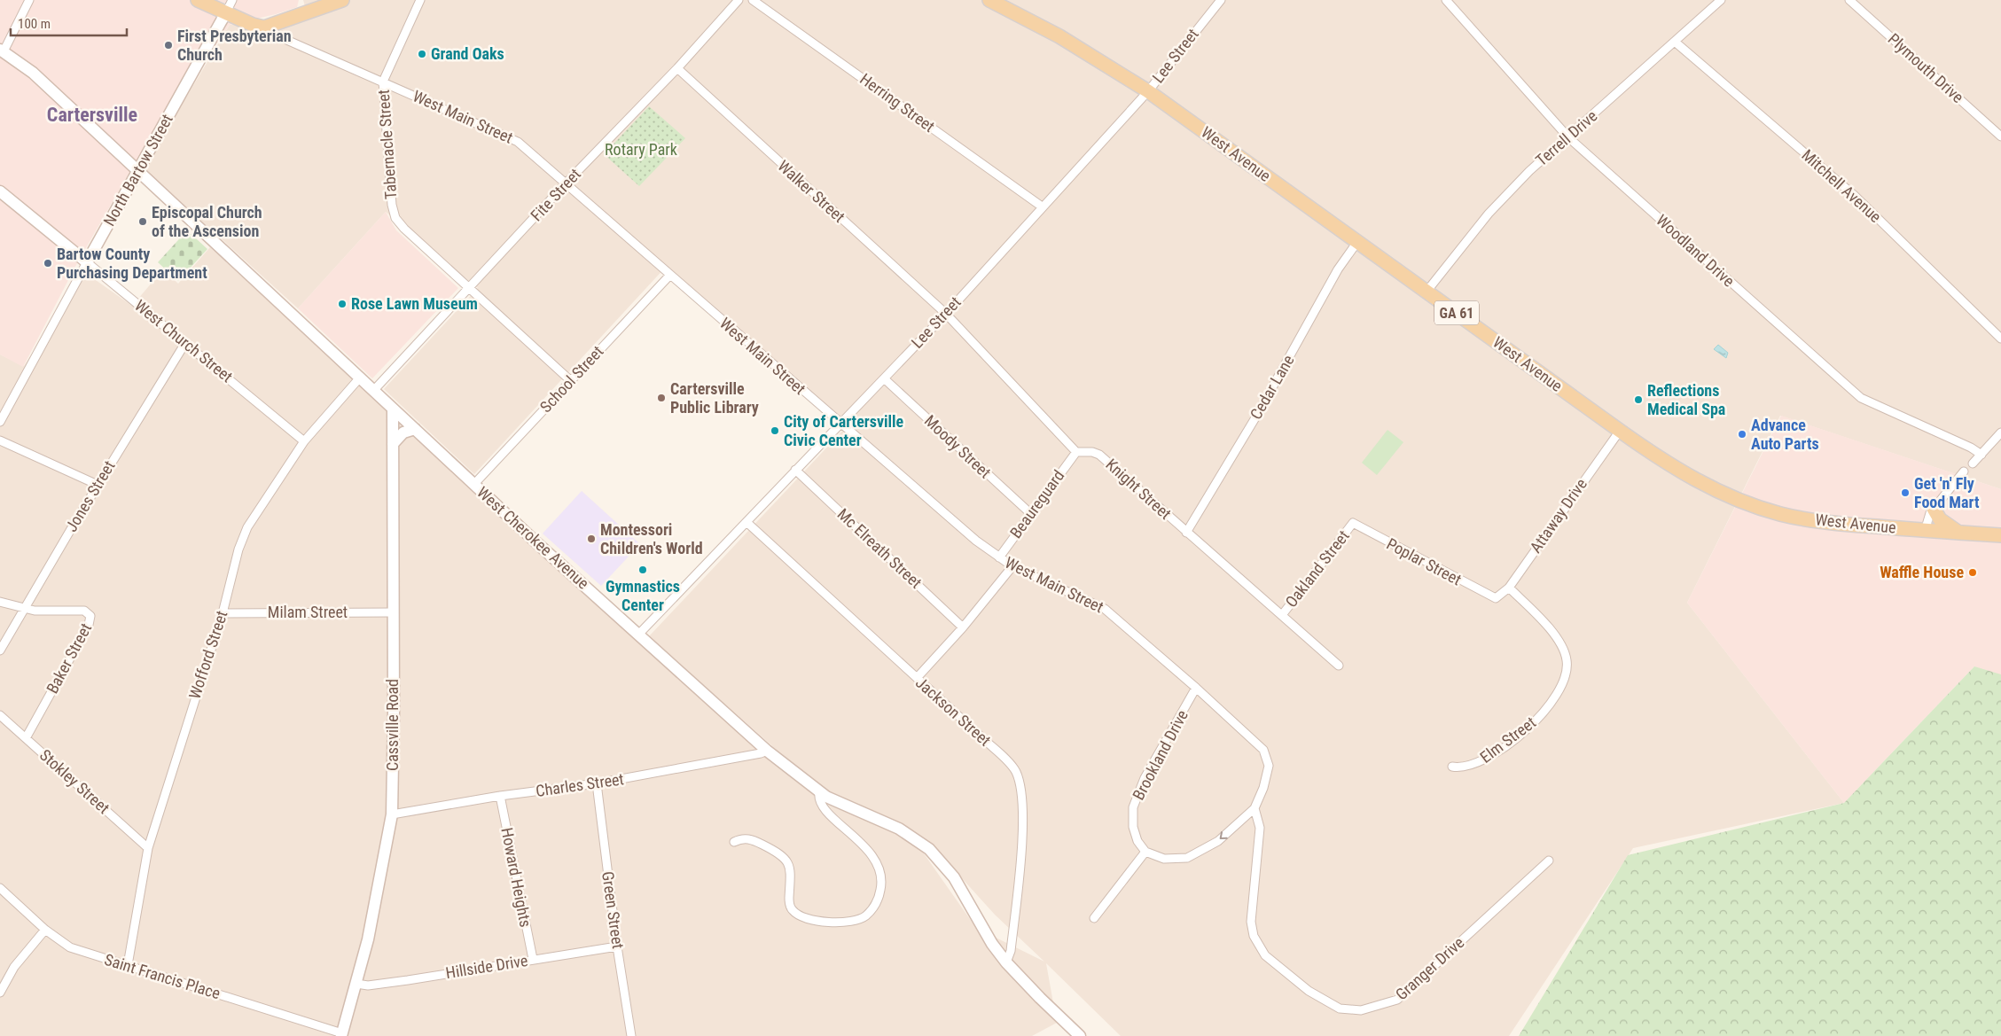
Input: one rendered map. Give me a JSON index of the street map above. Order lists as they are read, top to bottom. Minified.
{"streets":{"main road":["West Main Street","West Avenue","North Bartow Street","GA 61","West Church Street","West Cherokee Avenue","Cassville Road"],"street":["Lee Street","Plymouth Drive","Herring Street","Terrell Drive","Tabernacle Street","Mitchell Avenue","Walker Street","Fite Street","Woodland Drive","School Street","Cedar Lane","Moody Street","Knight Street","Jones Street","Beaureguard","Attaway Drive","Mc Elreath Street","Poplar Street","Oakland Street","Milam Street","Wofford Street","Baker Street","Jackson Street","Elm Street","Brookland Drive","Stokley Street","Charles Street","Howard Heights","Green Street","Hillside Drive","Granger Drive","Saint Francis Place"]},"crossings":[["Lee Street","Herring Street"],["Lee Street","West Main Street"],["Lee Street","West Avenue"],["Lee Street","Walker Street"],["Lee Street","Moody Street"],["Lee Street","West Cherokee Avenue"],["Lee Street","Mc Elreath Street"],["Lee Street","Jackson Street"],["West Main Street","Tabernacle Street"],["West Main Street","North Bartow Street"],["West Main Street","Fite Street"],["West Main Street","School Street"],["West Main Street","Beaureguard"],["West Main Street","Brookland Drive"],["West Main Street","Granger Drive"],["Terrell Drive","West Avenue"],["Terrell Drive","Mitchell Avenue"],["Terrell Drive","Woodland Drive"],["Tabernacle Street","Fite Street"],["Tabernacle Street","School Street"],["West Avenue","Cedar Lane"],["West Avenue","Attaway Drive"],["North Bartow Street","West Church Street"],["North Bartow Street","West Cherokee Avenue"],["Walker Street","Fite Street"],["Fite Street","West Cherokee Avenue"],["West Church Street","Jones Street"],["West Church Street","Wofford Street"],["School Street","West Cherokee Avenue"],["Cedar Lane","Knight Street"],["Moody Street","Beaureguard"],["Knight Street","Beaureguard"],["Knight Street","Oakland Street"],["Jones Street","Baker Street"],["Attaway Drive","Poplar Street"],["Attaway Drive","Elm Street"],["West Cherokee Avenue","Wofford Street"],["West Cherokee Avenue","Jackson Street"],["West Cherokee Avenue","Cassville Road"],["West Cherokee Avenue","Charles Street"],["Poplar Street","Oakland Street"],["Milam Street","Wofford Street"],["Milam Street","Cassville Road"],["Wofford Street","Stokley Street"],["Wofford Street","Saint Francis Place"],["Baker Street","Stokley Street"],["Cassville Road","Charles Street"],["Cassville Road","Hillside Drive"],["Cassville Road","Saint Francis Place"],["Charles Street","Howard Heights"],["Charles Street","Green Street"],["Howard Heights","Hillside Drive"],["Green Street","Hillside Drive"]],"districts":["Cartersville"],"parks":["Rotary Park"],"places":["First Presbyterian Church","Grand Oaks","Episcopal Church of the Ascension","Bartow County Purchasing Department","Rose Lawn Museum","Cartersville Public Library","Reflections Medical Spa","City of Cartersville Civic Center","Advance Auto Parts","Get 'n' Fly Food Mart","Montessori Children's World","Gymnastics Center","Waffle House"],"scale_bar":"100 m"}
